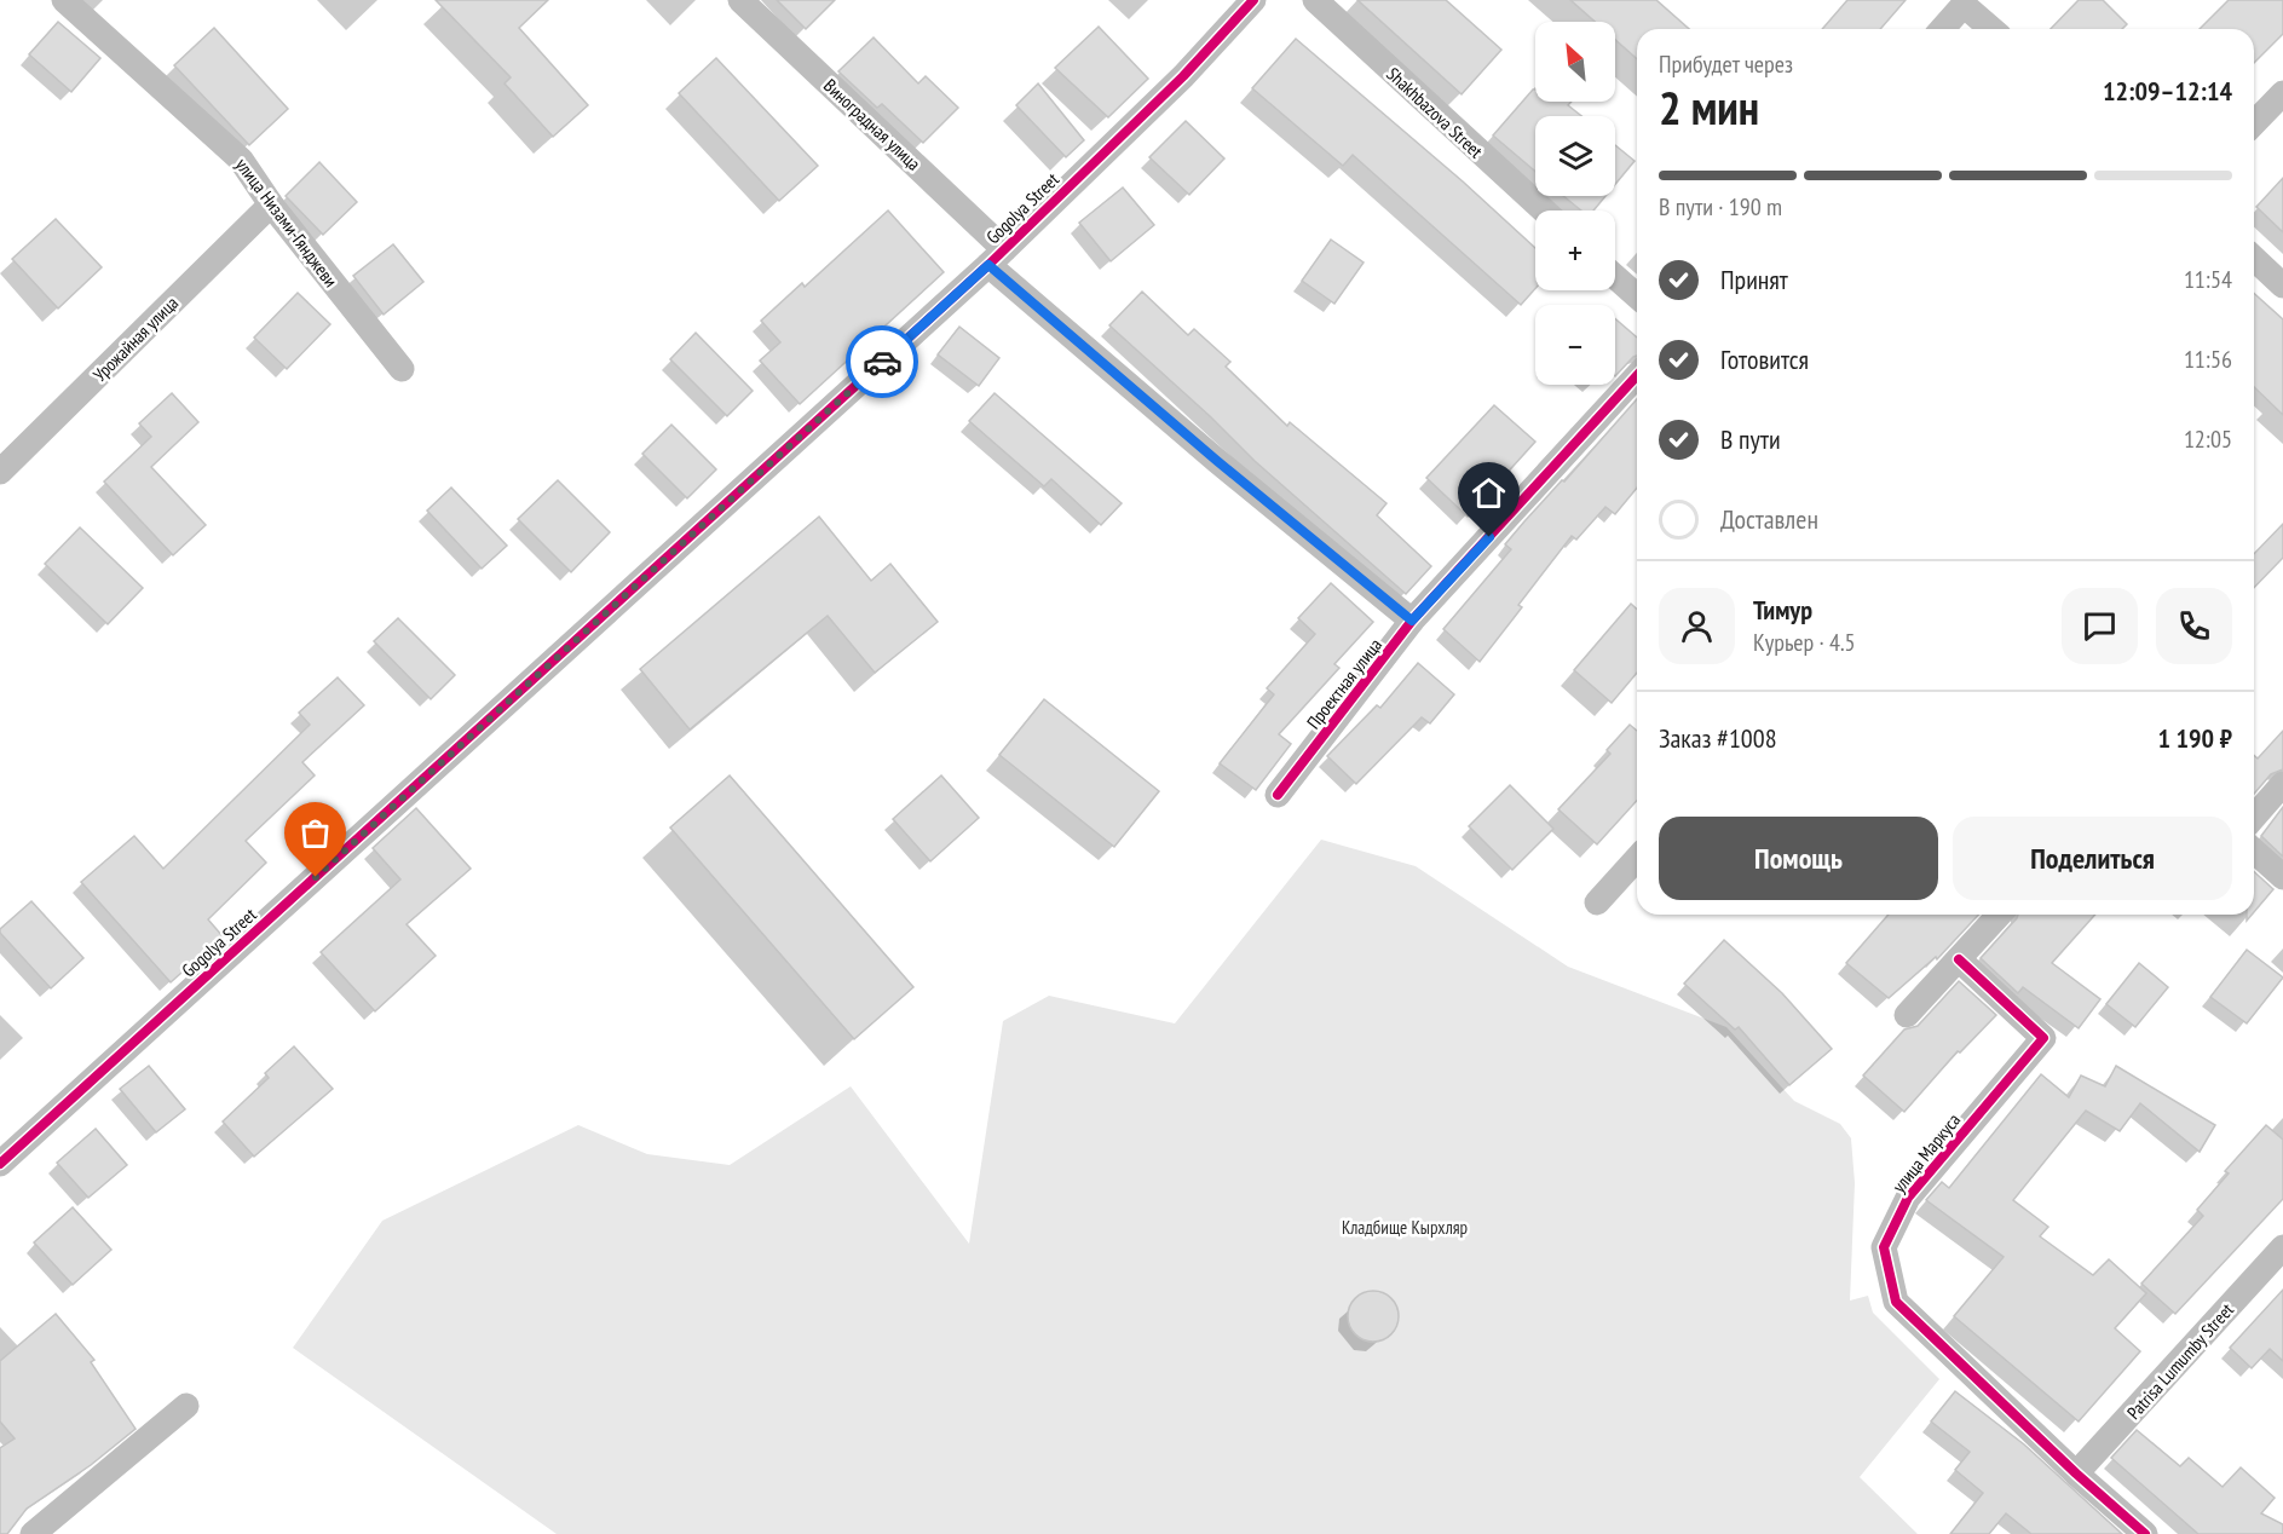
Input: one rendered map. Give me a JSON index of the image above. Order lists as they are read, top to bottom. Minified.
{"streets":{"street":["Shakhbazova Street","Виноградная улица","Gogolya Street","улица Низами-Гянджеви","Урожайная улица","Проектная улица","улица Маркуса","Patrisa Lumumby Street"]},"crossings":[["Виноградная улица","Gogolya Street"],["Виноградная улица","Проектная улица"],["улица Низами-Гянджеви","Урожайная улица"],["улица Маркуса","Patrisa Lumumby Street"]],"parks":["Кладбище Кырхляр"],"north":"top left","page":{"map_buttons":["+","−"],"heading":["2 мин","Прибудет через","12:09–12:14"],"panel":["Тимур","Курьер · 4.5","Заказ #1008","1 190 ₽"],"bar":"В пути · 190 m","list":[["Принят","11:54"],["Готовится","11:56"],["В пути","12:05"],"Доставлен"],"buttons":["Помощь","Поделиться"]}}
